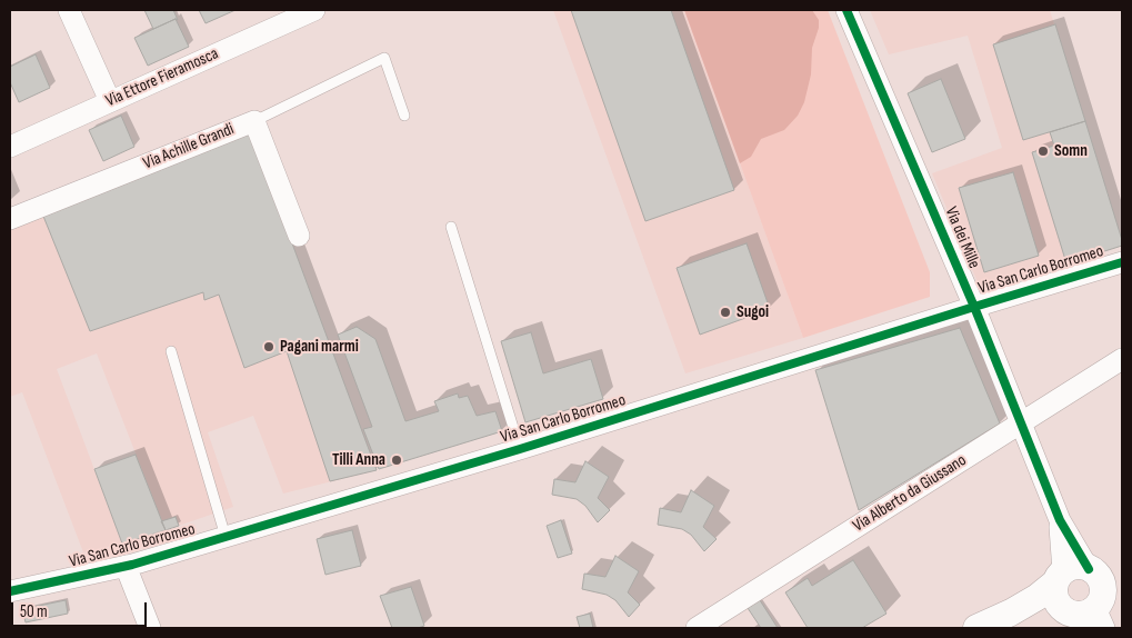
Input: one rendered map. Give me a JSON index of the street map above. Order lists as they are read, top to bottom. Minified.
{"streets":{"street":["Via Ettore Fieramosca","Via Achille Grandi","Via dei Mille","Via San Carlo Borromeo","Via Alberto da Giussano"]},"crossings":[["Via dei Mille","Via San Carlo Borromeo"],["Via dei Mille","Via Alberto da Giussano"]],"places":["Somn","Sugoi","Pagani marmi","Tilli Anna"],"scale_bar":"50 m"}
